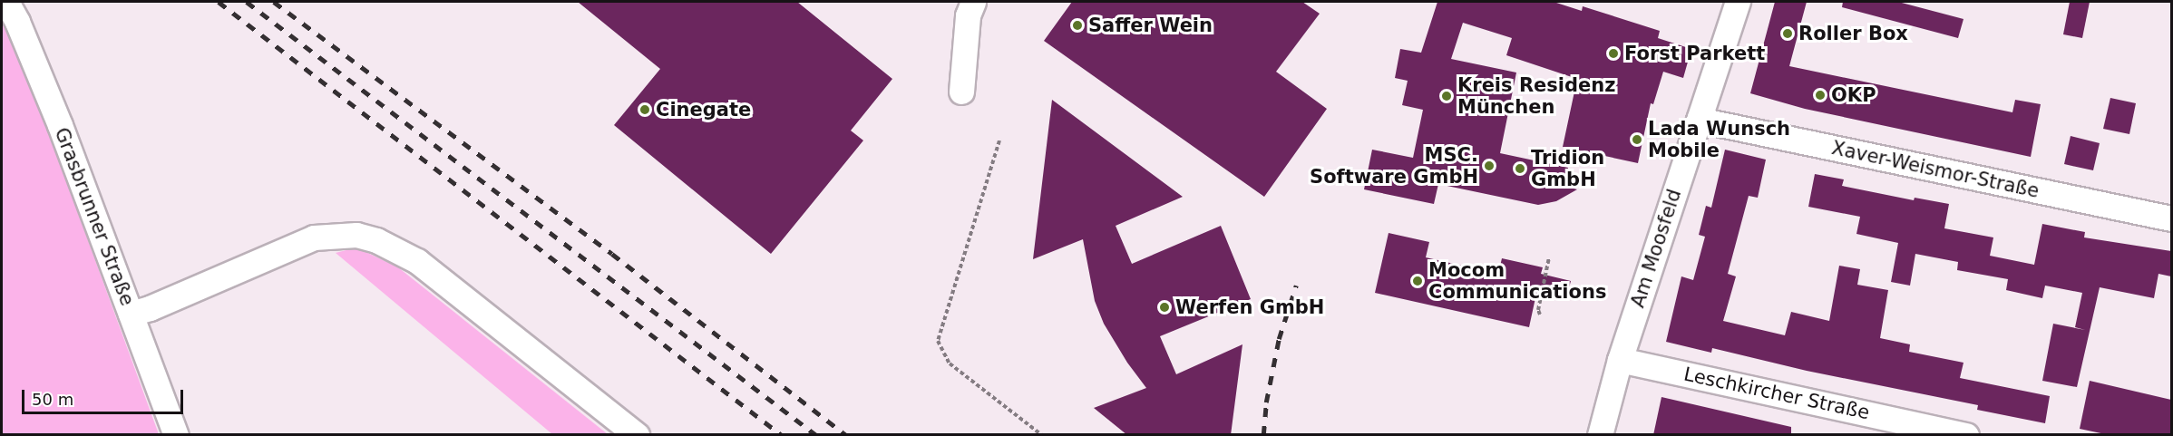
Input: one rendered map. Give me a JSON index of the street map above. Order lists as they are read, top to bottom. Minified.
{"streets":{"street":["Xaver-Weismor-Straße","Grasbrunner Straße","Am Moosfeld","Leschkircher Straße"]},"crossings":[["Xaver-Weismor-Straße","Am Moosfeld"],["Am Moosfeld","Leschkircher Straße"]],"places":["Saffer Wein","Roller Box","Forst Parkett","OKP","Kreis Residenz München","Cinegate","Lada Wunsch Mobile","MSC. Software GmbH","Tridion GmbH","Mocom Communications","Werfen GmbH"],"scale_bar":"50 m"}
